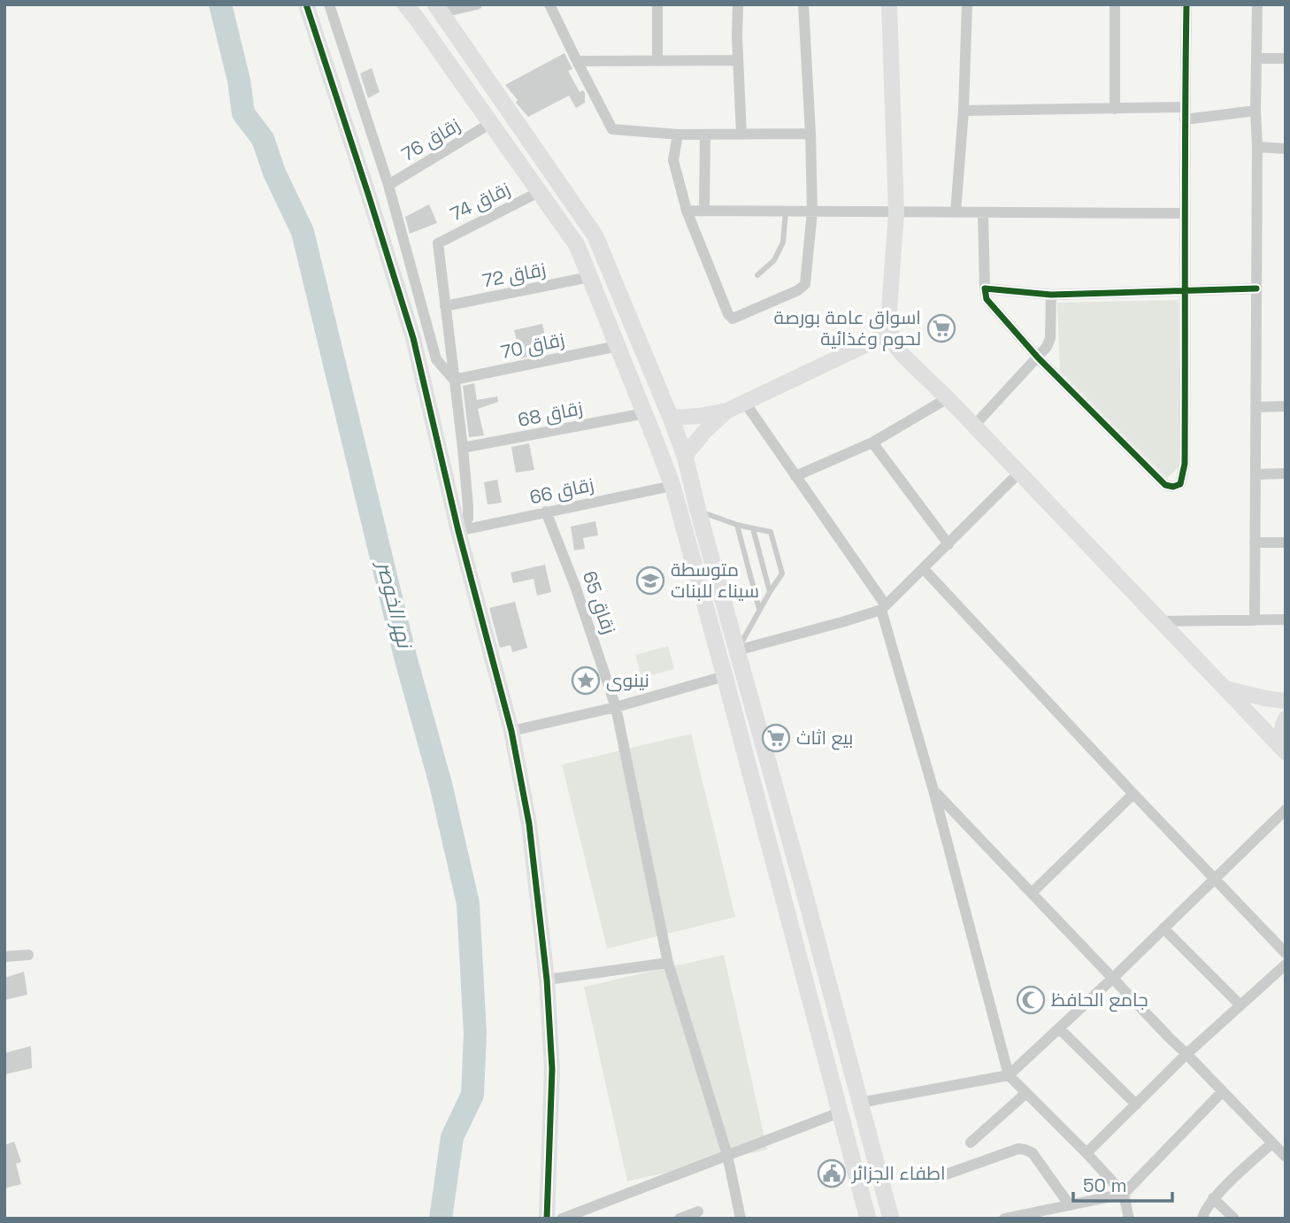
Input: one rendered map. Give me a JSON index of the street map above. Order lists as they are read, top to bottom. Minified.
{"streets":{"street":["زقاق 76","زقاق 74","زقاق 72","زقاق 70","زقاق 68","زقاق 66","زقاق 65"]},"crossings":[["زقاق 74","زقاق 72"],["زقاق 66","زقاق 65"]],"water":["نهر الخوصر"],"places":{"supermarket":["اسواق عامة بورصة لحوم وغذائية","بيع اثاث"],"school or university":["متوسطة سيناء للبنات"],"place":["نينوى"],"mosque":["جامع الحافظ"],"public building":["اطفاء الجزائر"]},"scale_bar":"50 m"}
